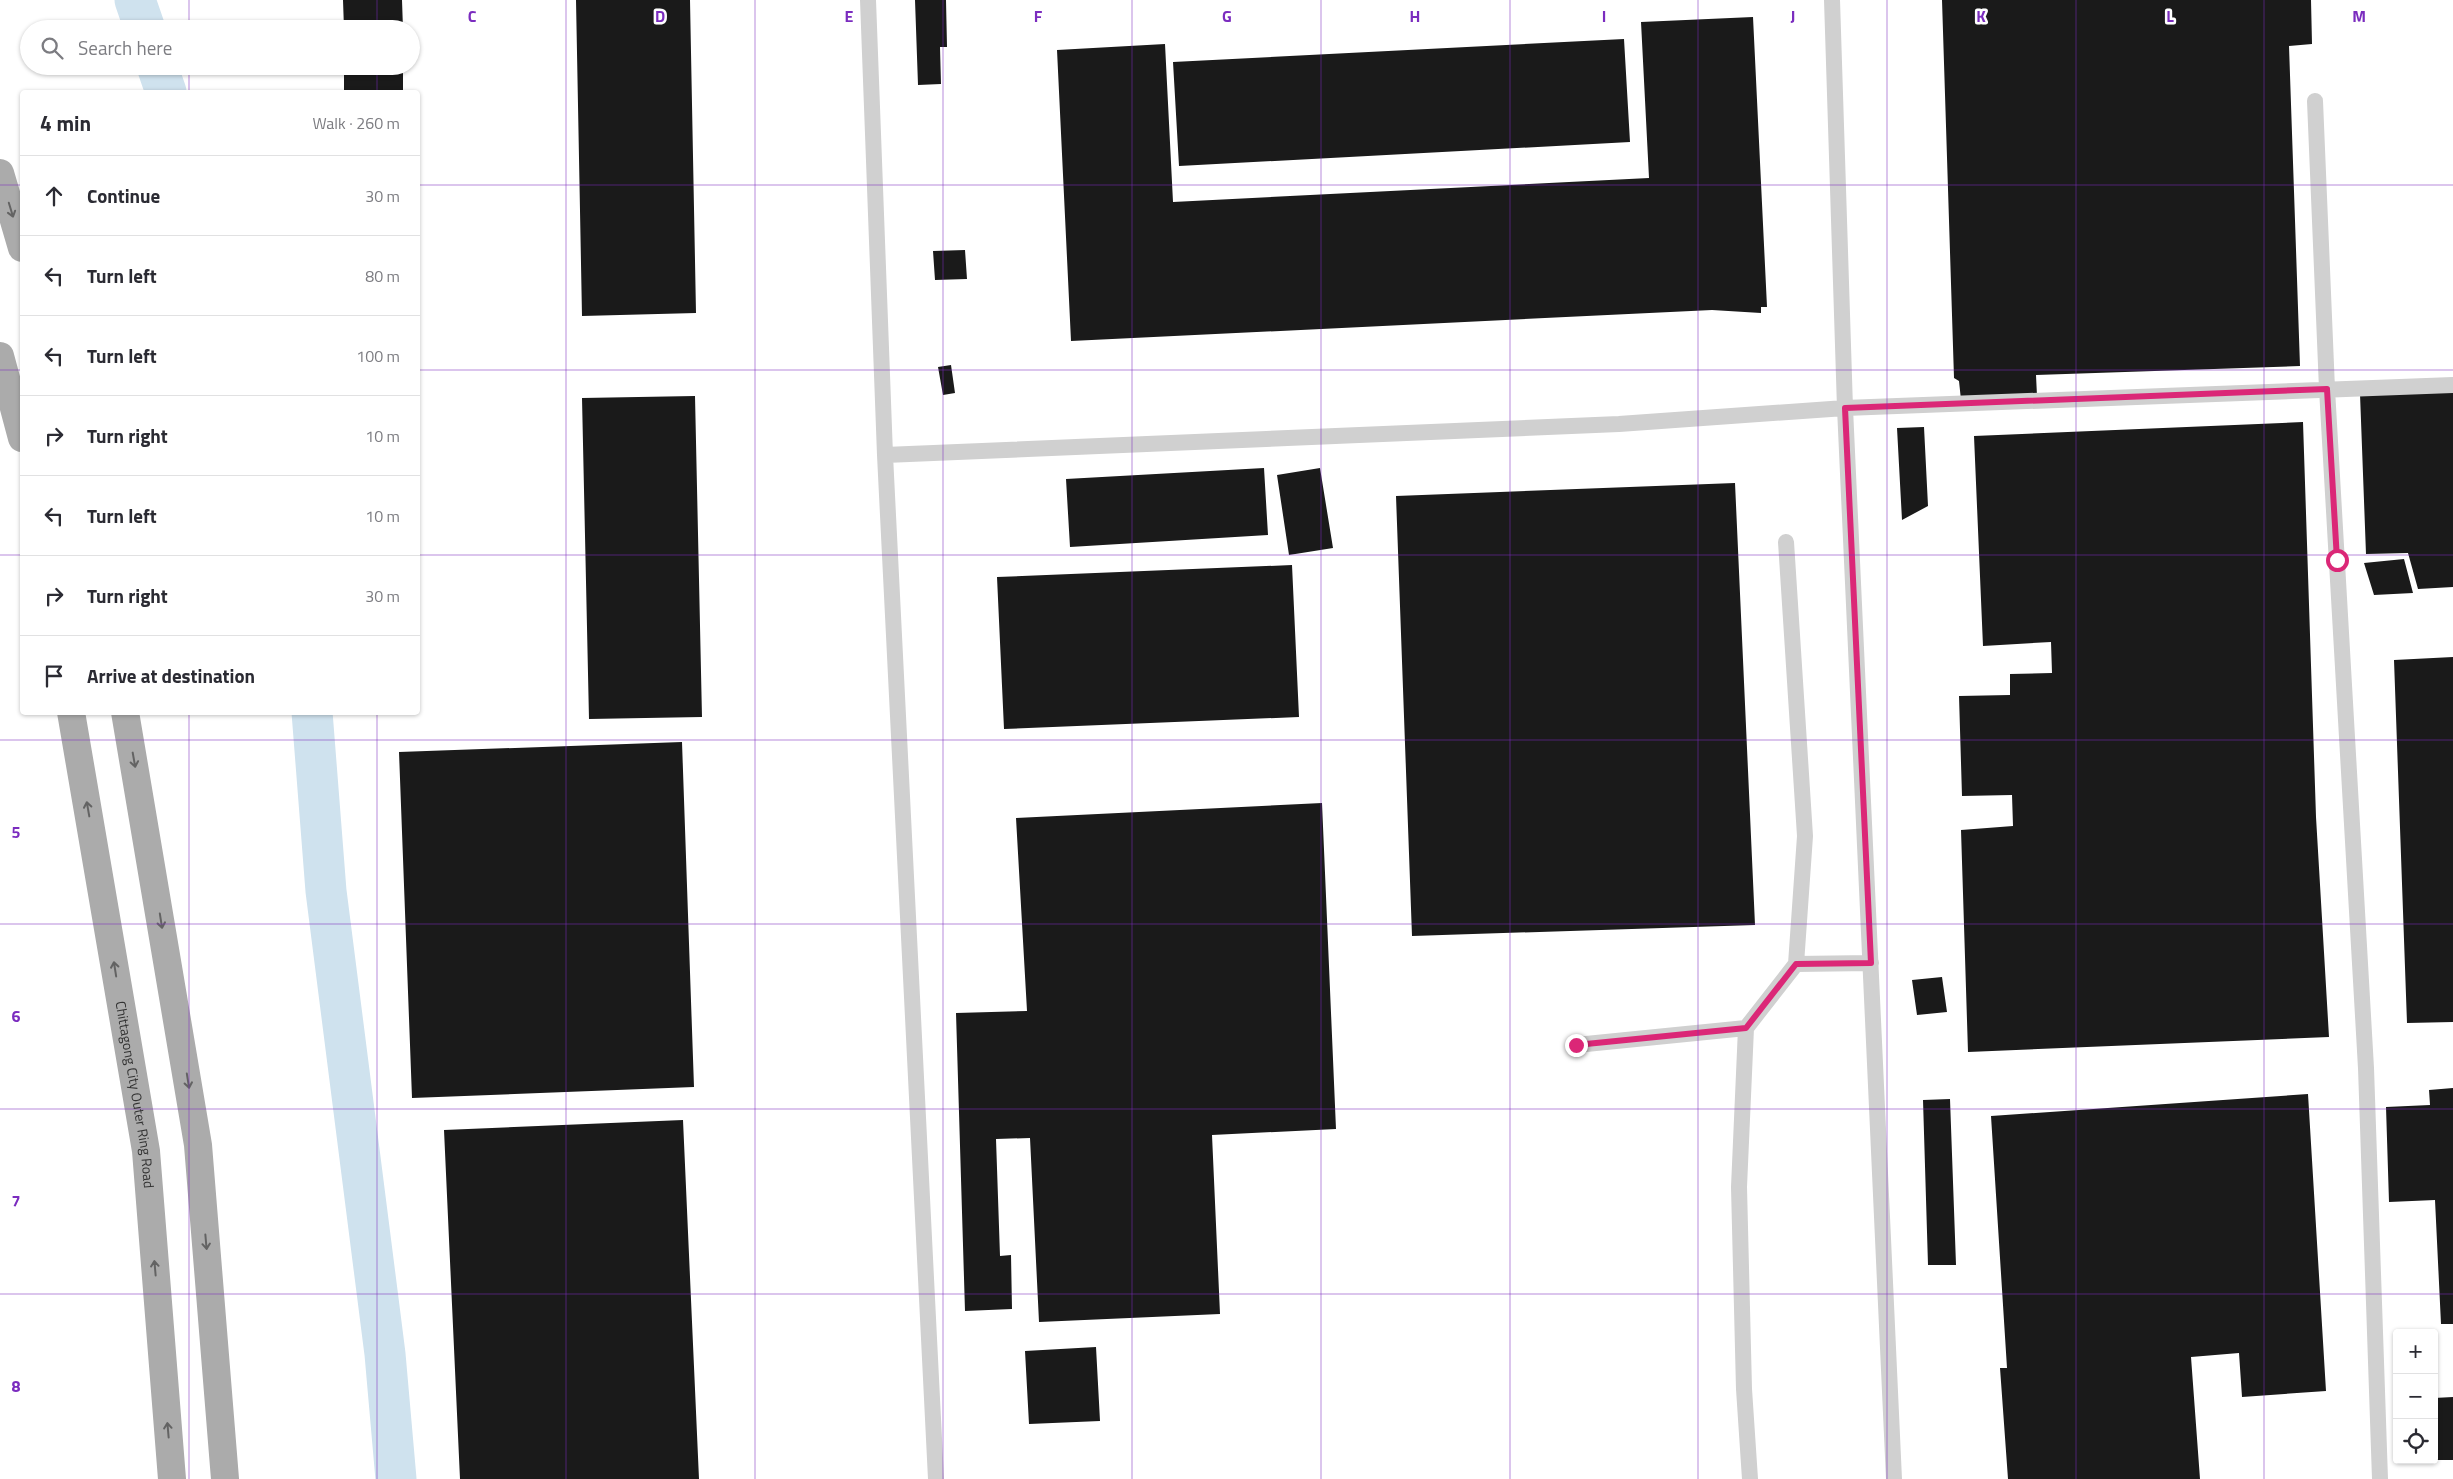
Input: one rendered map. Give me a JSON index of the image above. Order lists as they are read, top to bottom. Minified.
{"streets":{"main road":["Chittagong City Outer Ring Road"]},"page":{"search":"Search here","heading":["4 min","Walk · 260 m"],"list":[["Continue","30 m"],["Turn left","80 m"],["Turn left","100 m"],["Turn right","10 m"],["Turn left","10 m"],["Turn right","30 m"],"Arrive at destination"],"map_buttons":["+","−"]},"grid":{"columns":["C","D","E","F","G","H","I","J","K","L","M"],"rows":["5","6","7","8"]}}
